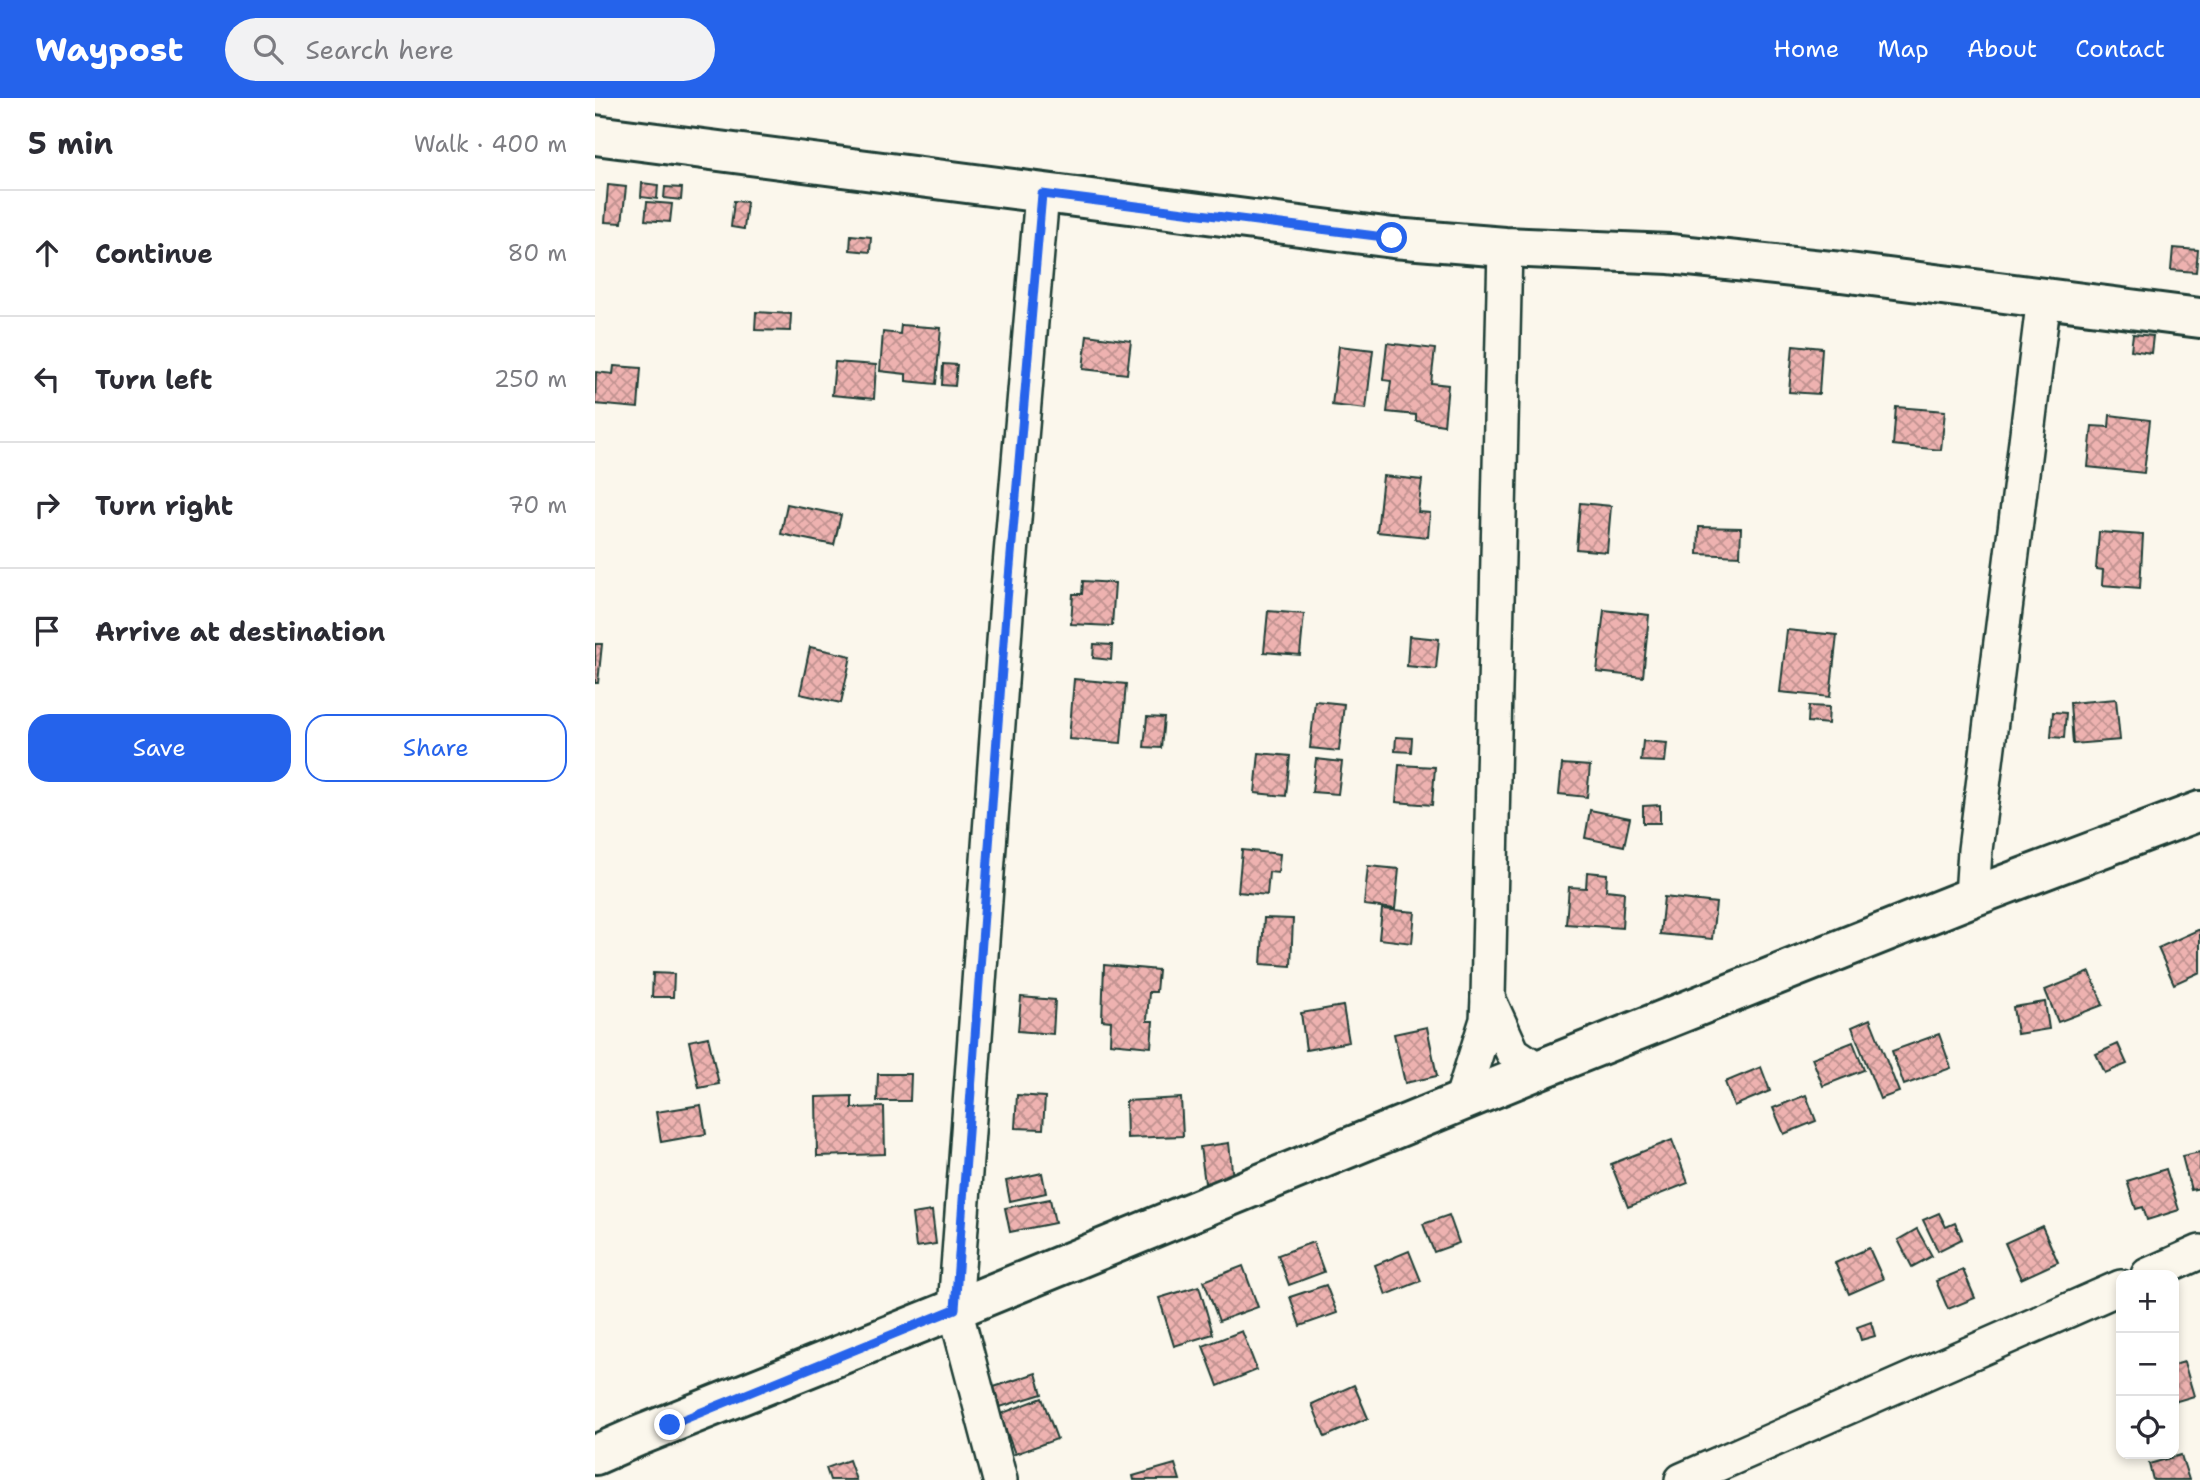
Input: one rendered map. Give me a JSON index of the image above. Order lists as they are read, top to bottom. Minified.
{"page":{"header":"Waypost","search":"Search here","nav":["Home","Map","About","Contact"],"heading":["5 min","Walk · 400 m"],"list":[["Continue","80 m"],["Turn left","250 m"],["Turn right","70 m"],"Arrive at destination"],"buttons":["Save","Share"],"map_buttons":["+","−"]}}
